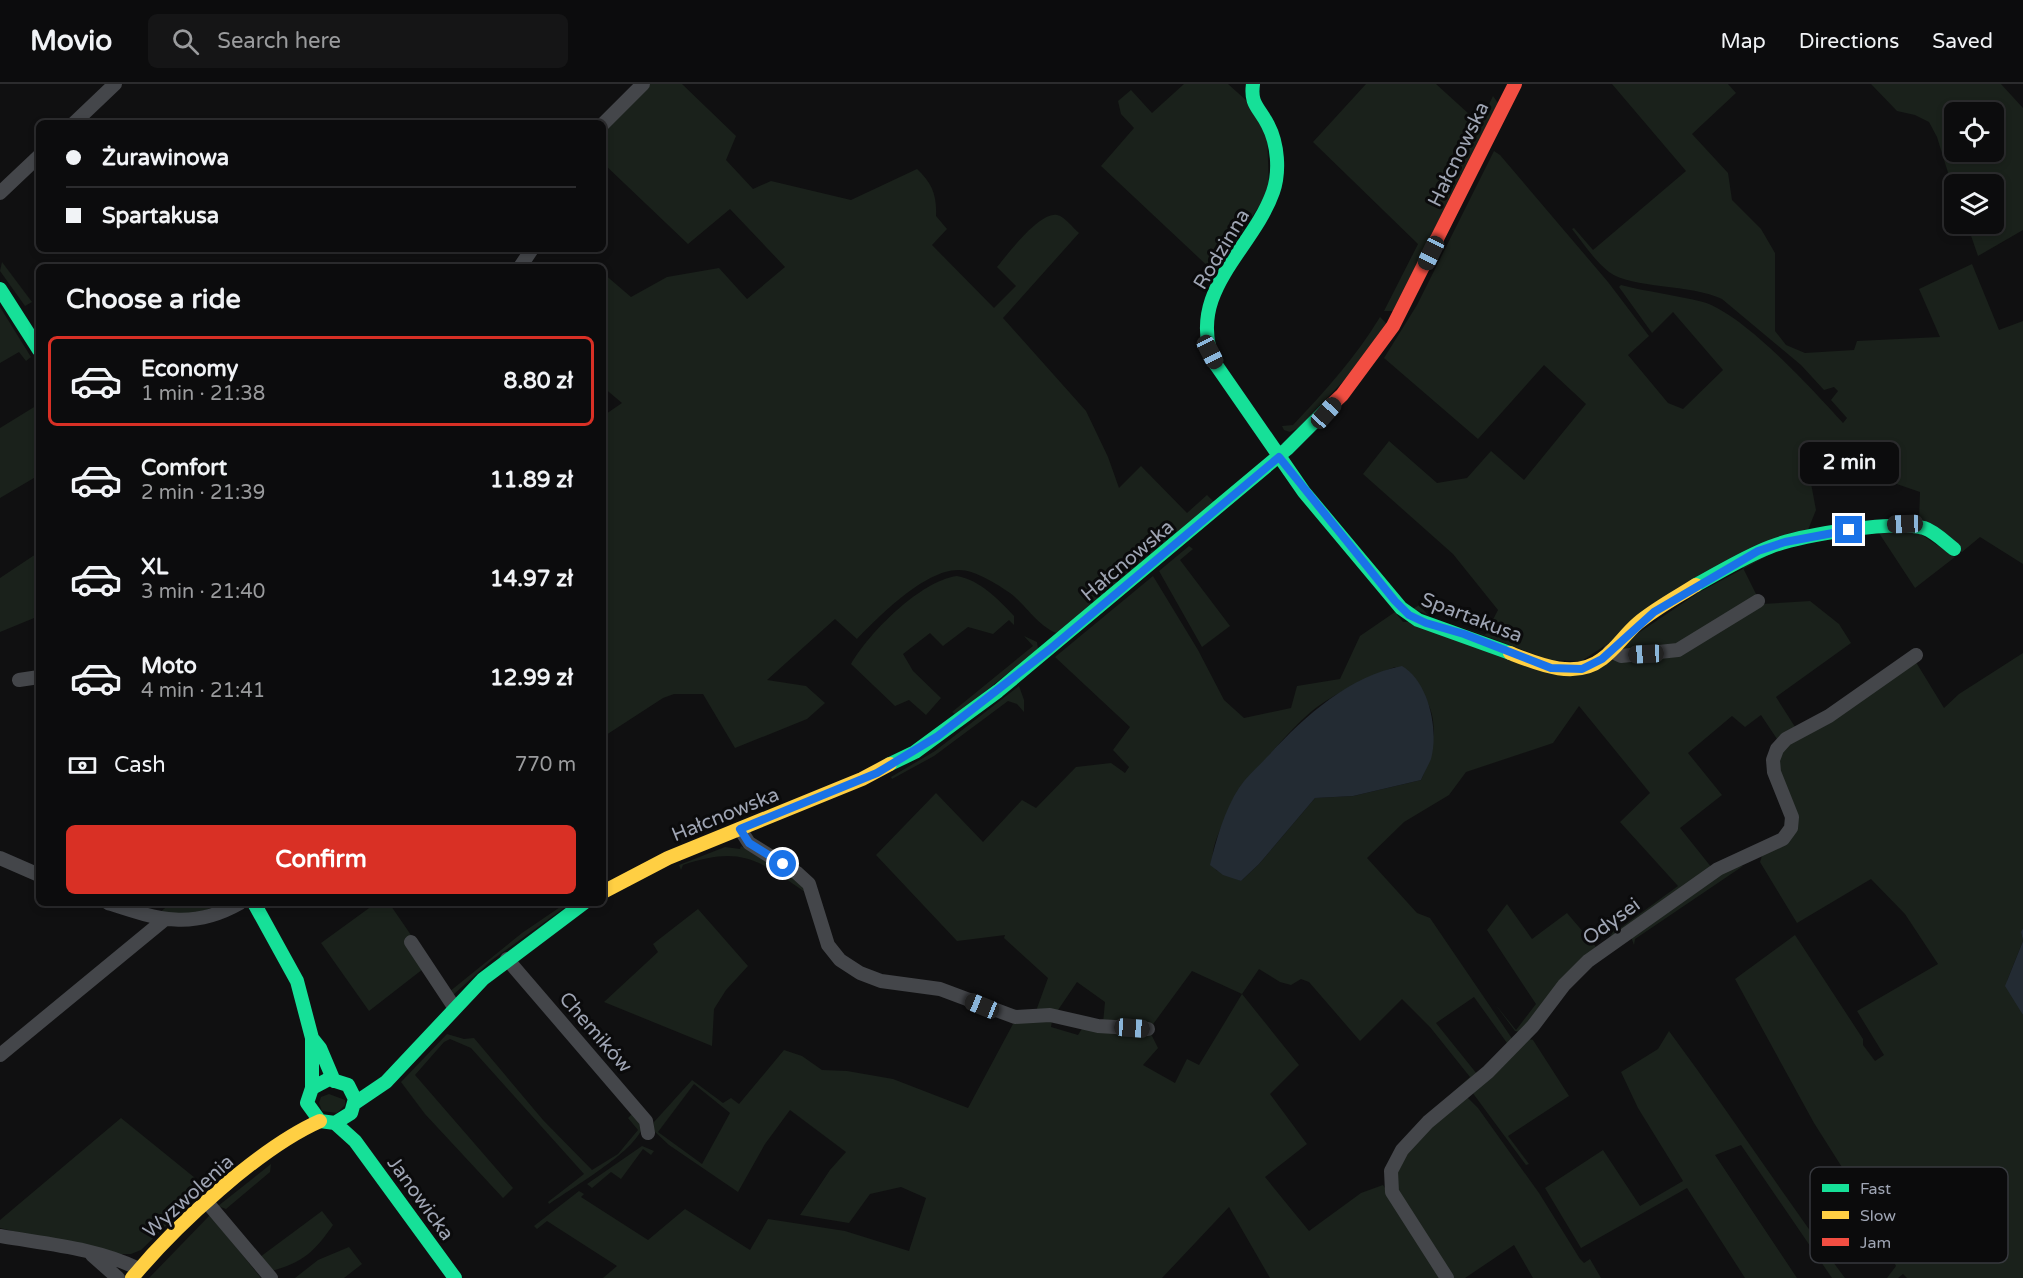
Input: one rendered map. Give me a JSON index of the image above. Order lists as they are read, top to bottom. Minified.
{"streets":{"street":["Hałcnowska","Rodzinna","Spartakusa","Odysei","Chemików","Wyzwolenia","Janowicka"]},"crossings":[["Hałcnowska","Rodzinna"],["Hałcnowska","Spartakusa"],["Rodzinna","Spartakusa"],["Wyzwolenia","Janowicka"]],"legend":["Fast","Slow","Jam"],"page":{"header":"Movio","search":"Search here","nav":["Map","Directions","Saved"],"banner":["Żurawinowa","Spartakusa"],"heading":"Choose a ride","list":[{"name":"Economy","note":"1 min · 21:38","value":"8.80 zł"},{"name":"Comfort","note":"2 min · 21:39","value":"11.89 zł"},{"name":"XL","note":"3 min · 21:40","value":"14.97 zł"},{"name":"Moto","note":"4 min · 21:41","value":"12.99 zł"}],"bubble":"2 min","pay":["Cash","770 m"],"buttons":"Confirm"}}
